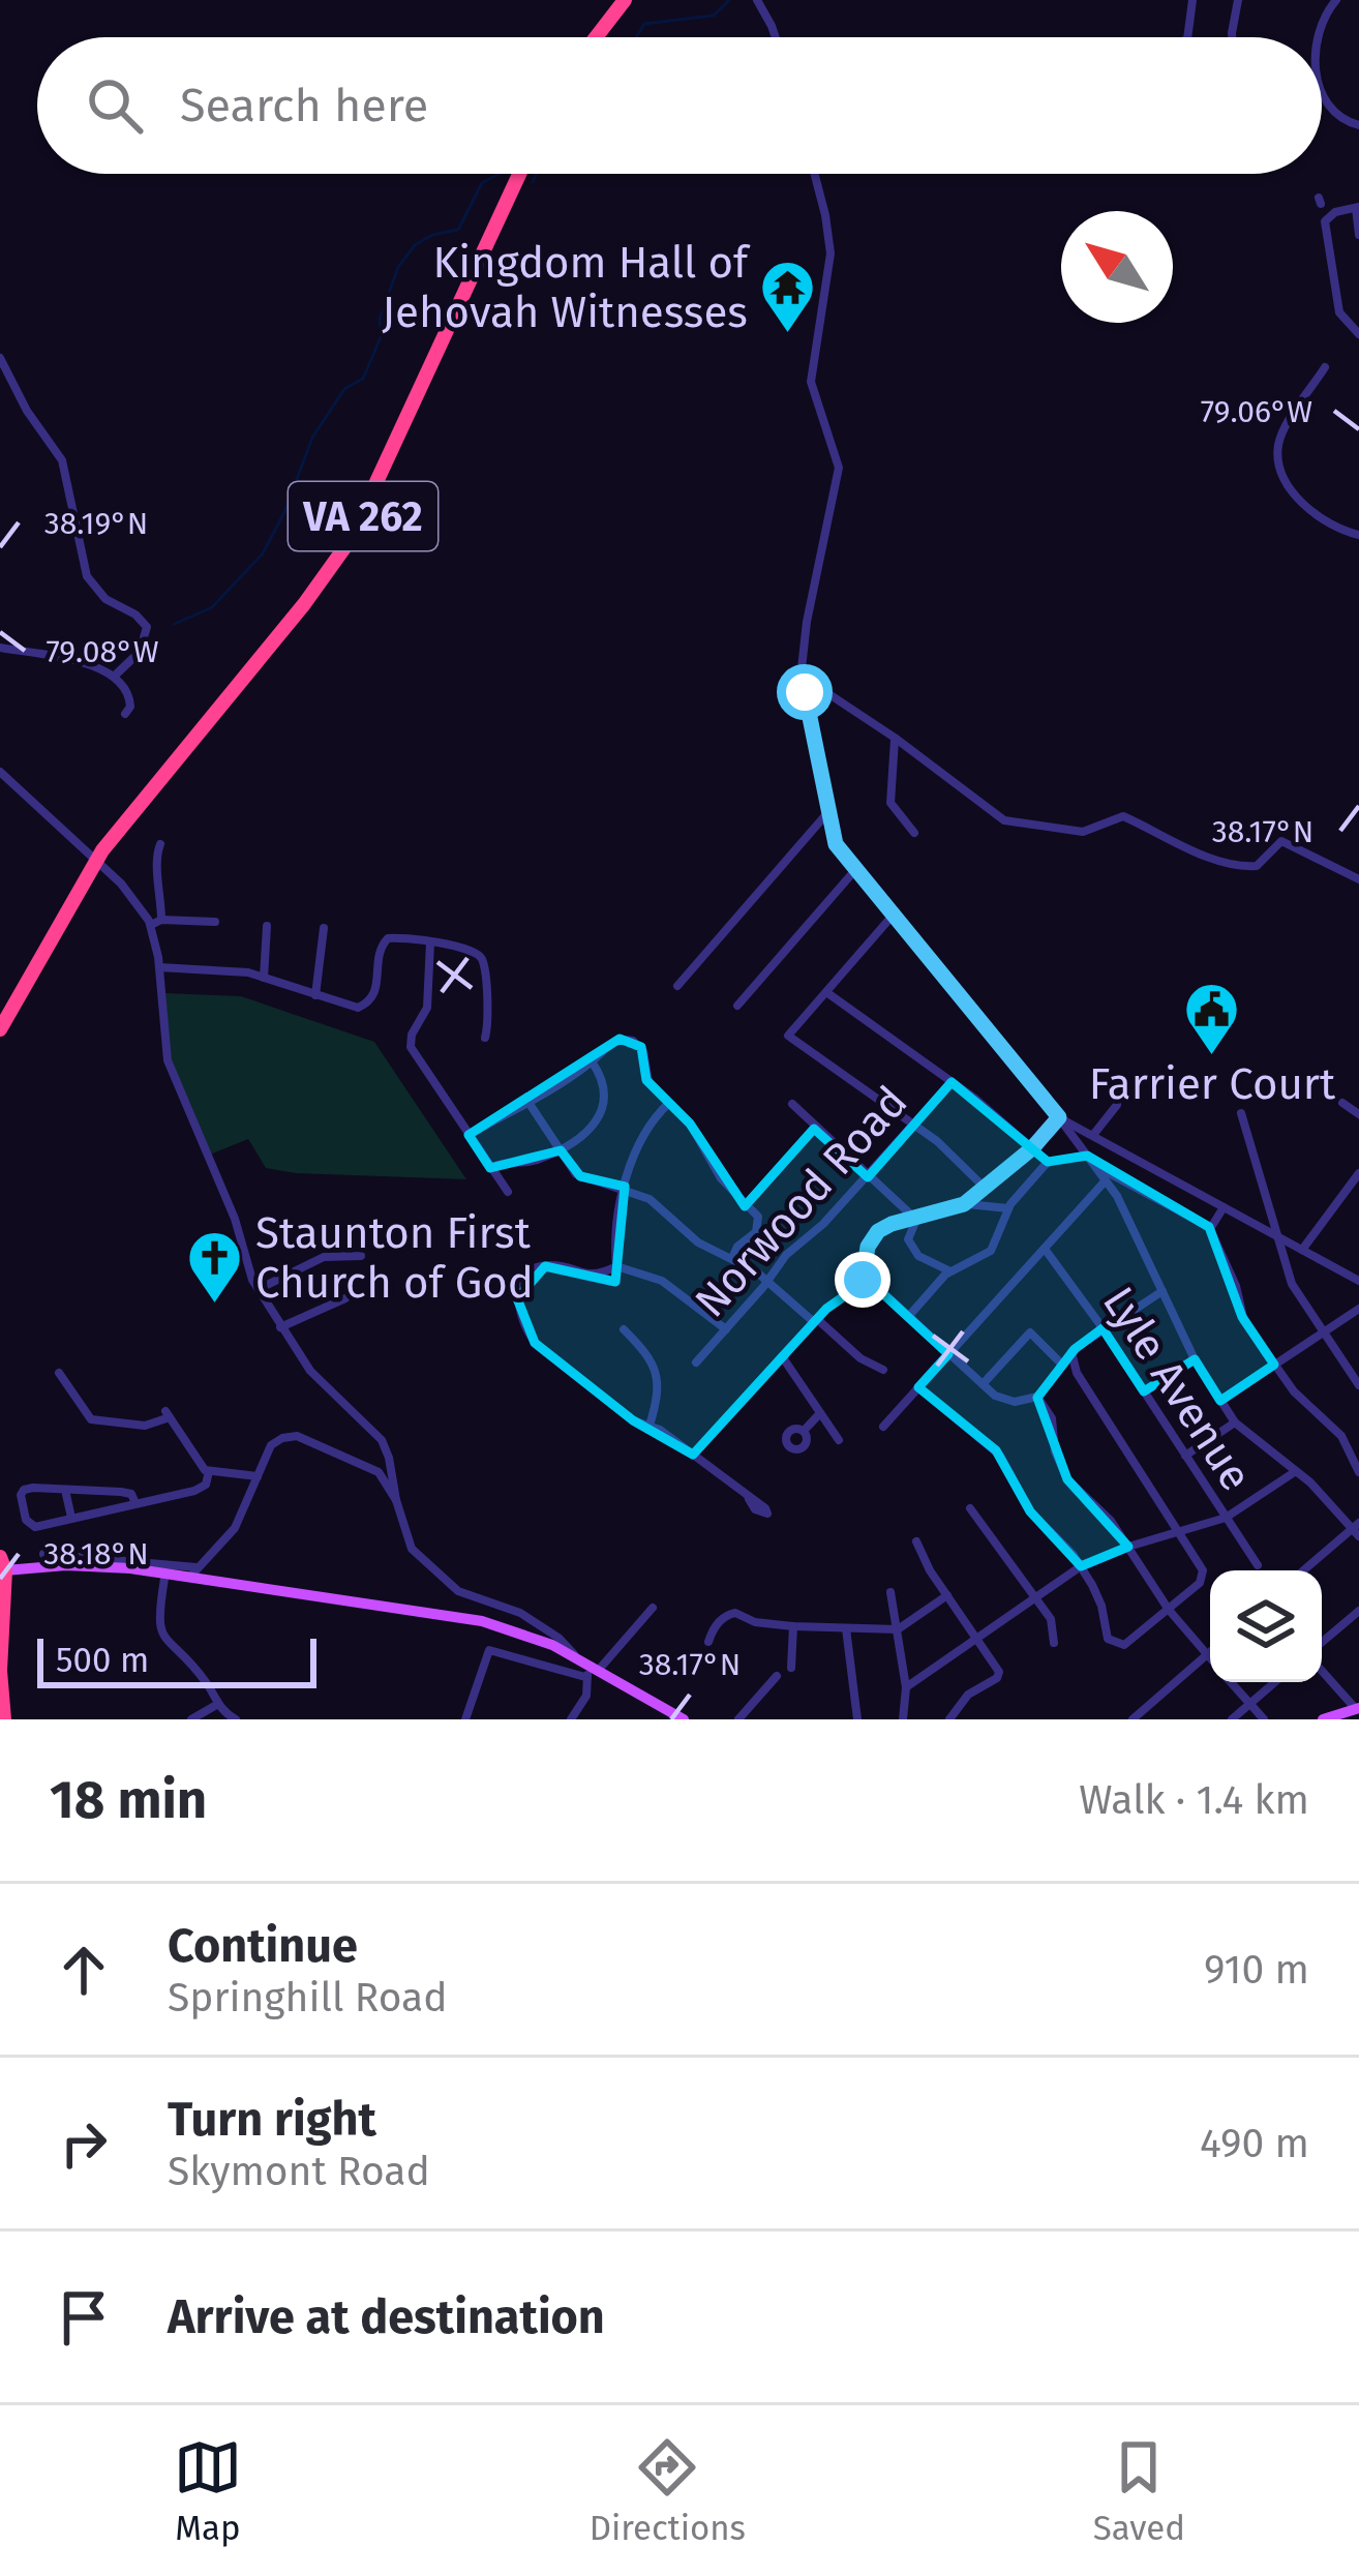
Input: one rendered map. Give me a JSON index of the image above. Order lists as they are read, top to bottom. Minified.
{"streets":{"highway":["VA 262"],"street":["Norwood Road","Lyle Avenue"]},"places":{"temple":["Kingdom Hall of Jehovah Witnesses"],"public building":["Farrier Court"],"church":["Staunton First Church of God"]},"scale_bar":"500 m","north":"top left","page":{"search":"Search here","scale":"500 m","heading":["18 min","Walk · 1.4 km"],"list":[["Continue","Springhill Road","910 m"],["Turn right","Skymont Road","490 m"],"Arrive at destination"],"nav":["Map","Directions","Saved"]},"coordinates":["79.06°W","38.19°N","79.08°W","38.17°N","38.18°N"]}
